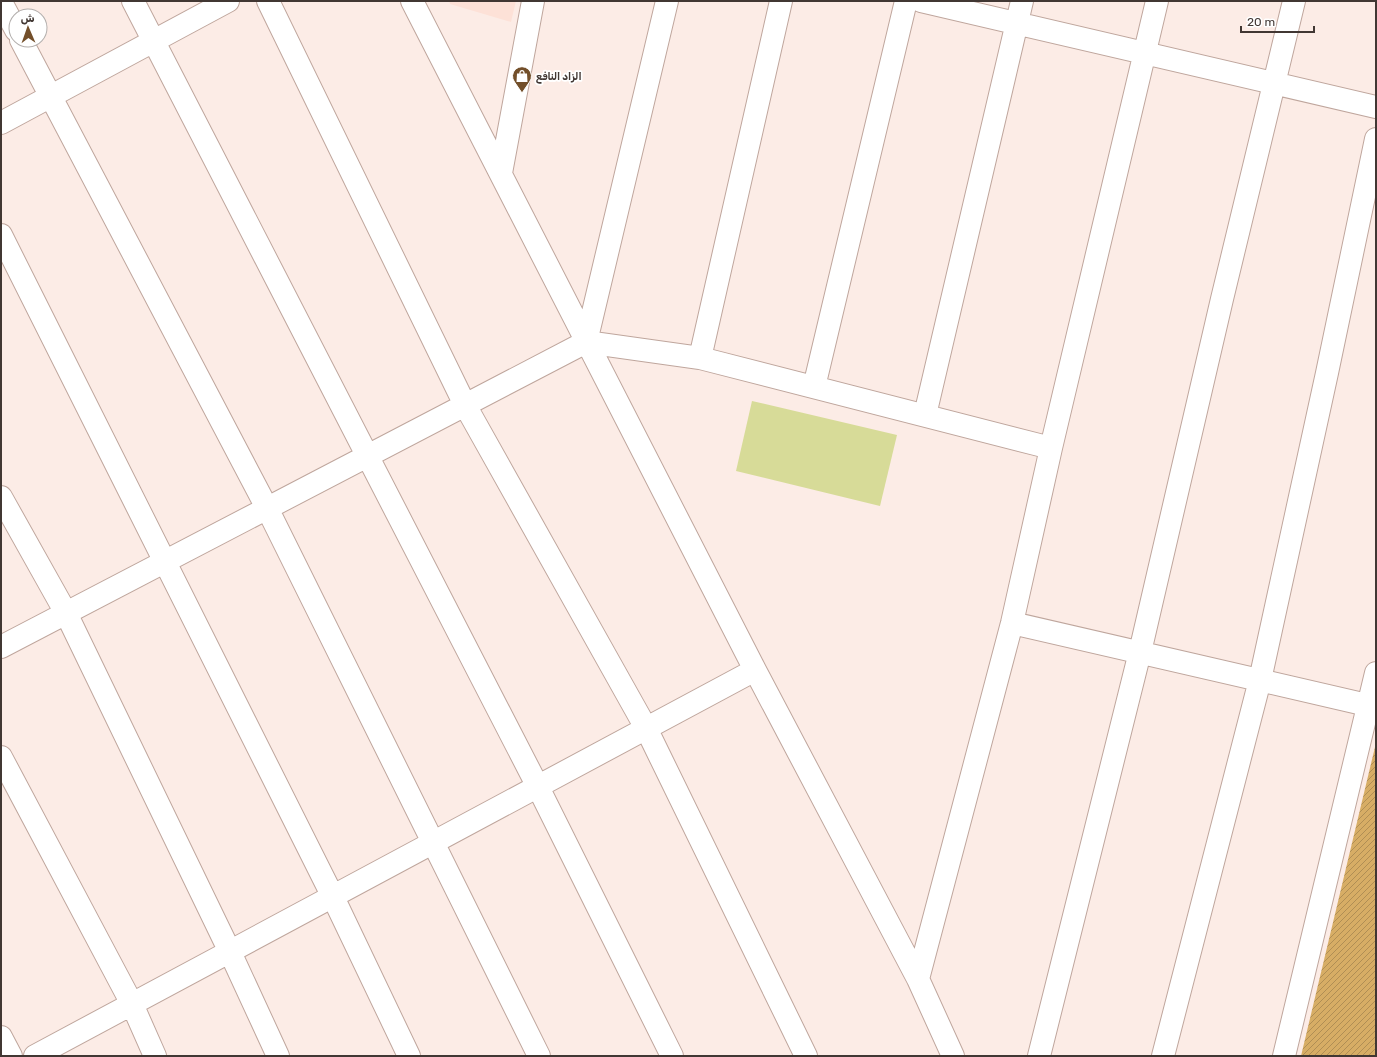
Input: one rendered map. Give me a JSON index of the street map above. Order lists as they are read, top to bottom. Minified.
{"places":{"shop":["الزاد النافع"]},"scale_bar":"20 m","north":"top"}
